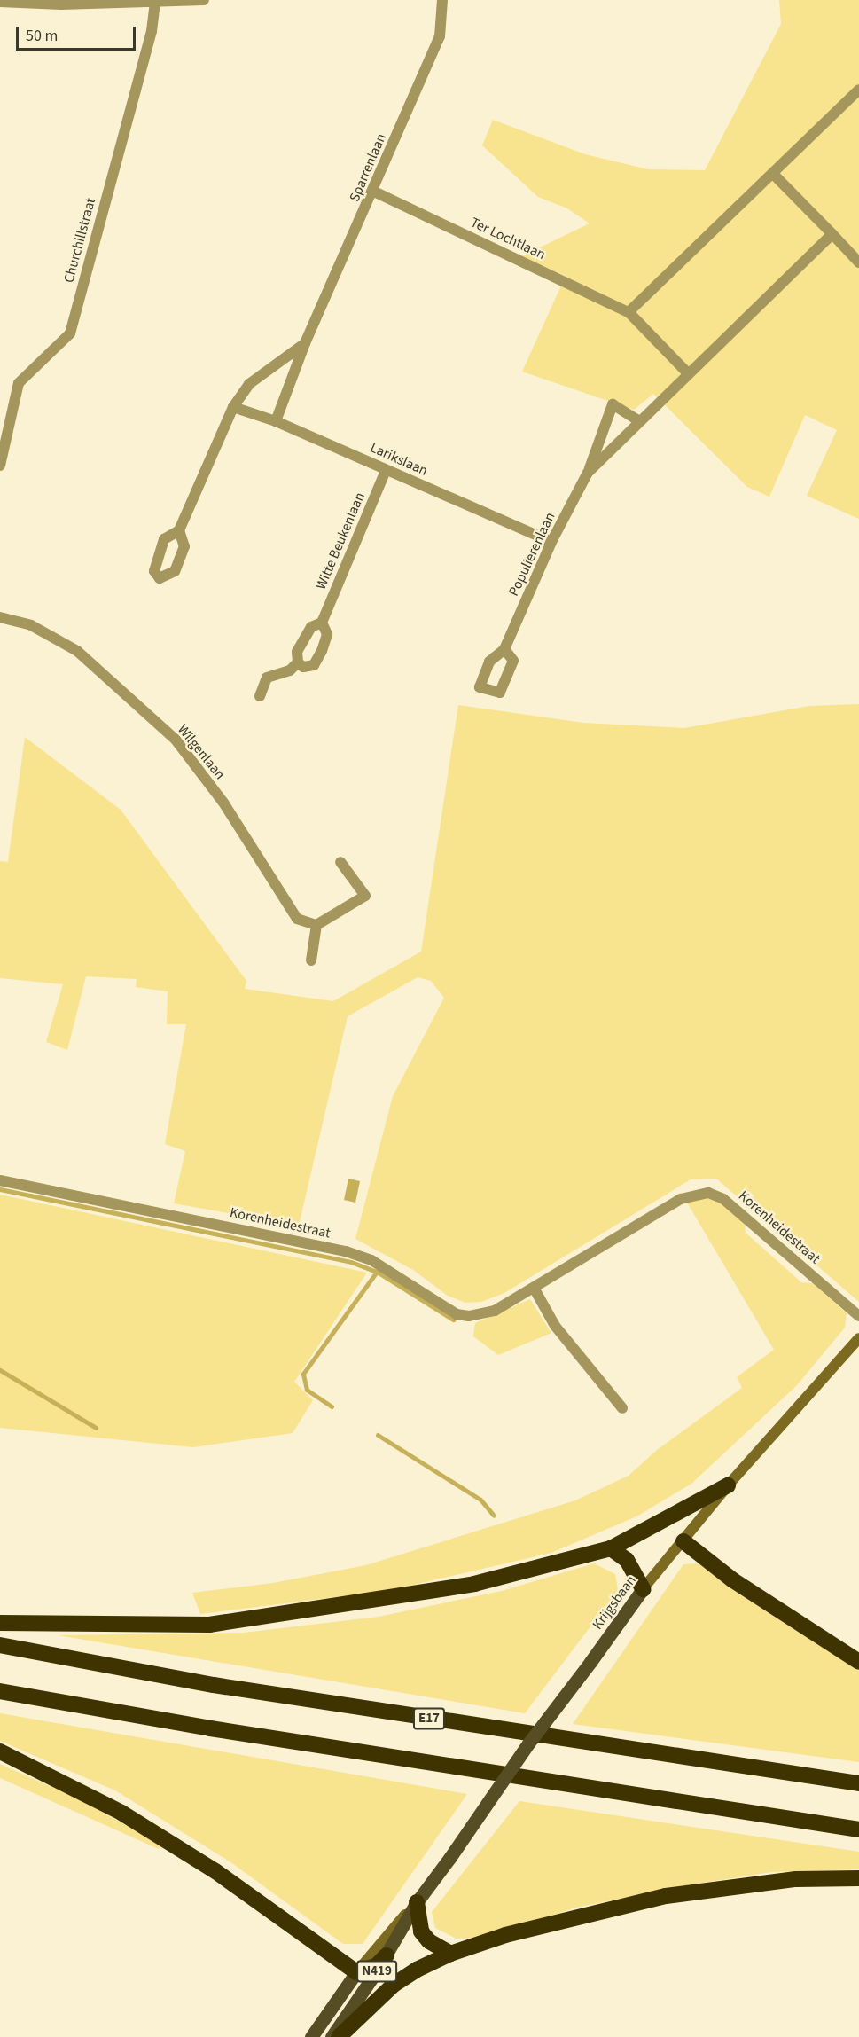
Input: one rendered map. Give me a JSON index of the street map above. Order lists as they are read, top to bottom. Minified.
{"streets":{"highway":["E17"],"main road":["Krijgsbaan","N419"],"street":["Sparrenlaan","Ter Lochtlaan","Churchillstraat","Larikslaan","Witte Beukenlaan","Populierenlaan","Wilgenlaan","Korenheidestraat"]},"crossings":[["Sparrenlaan","Ter Lochtlaan"],["Sparrenlaan","Larikslaan"],["Ter Lochtlaan","Populierenlaan"],["Larikslaan","Witte Beukenlaan"],["Larikslaan","Populierenlaan"]],"scale_bar":"50 m"}
